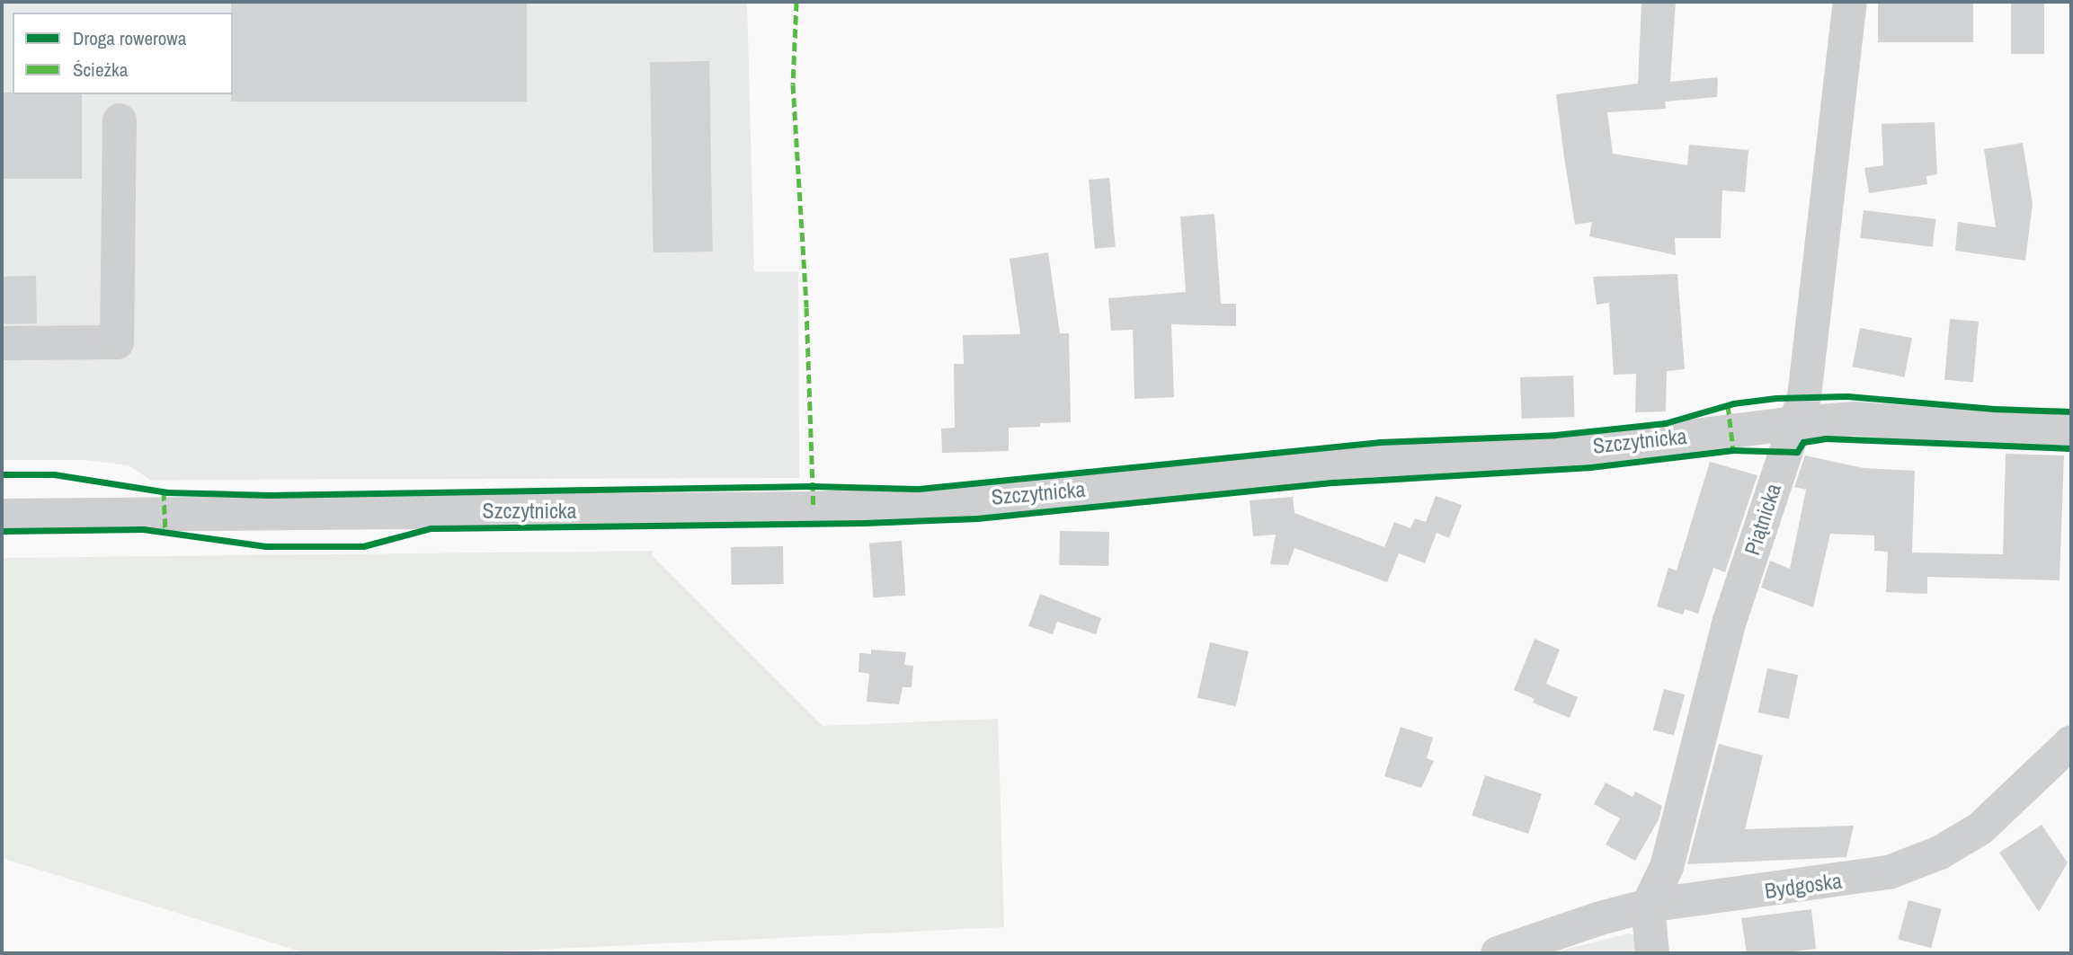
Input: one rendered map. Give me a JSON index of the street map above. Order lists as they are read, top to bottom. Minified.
{"streets":{"street":["Szczytnicka","Piątnicka","Bydgoska"]},"crossings":[["Szczytnicka","Piątnicka"],["Piątnicka","Bydgoska"]],"legend":["Droga rowerowa","Ścieżka"]}
